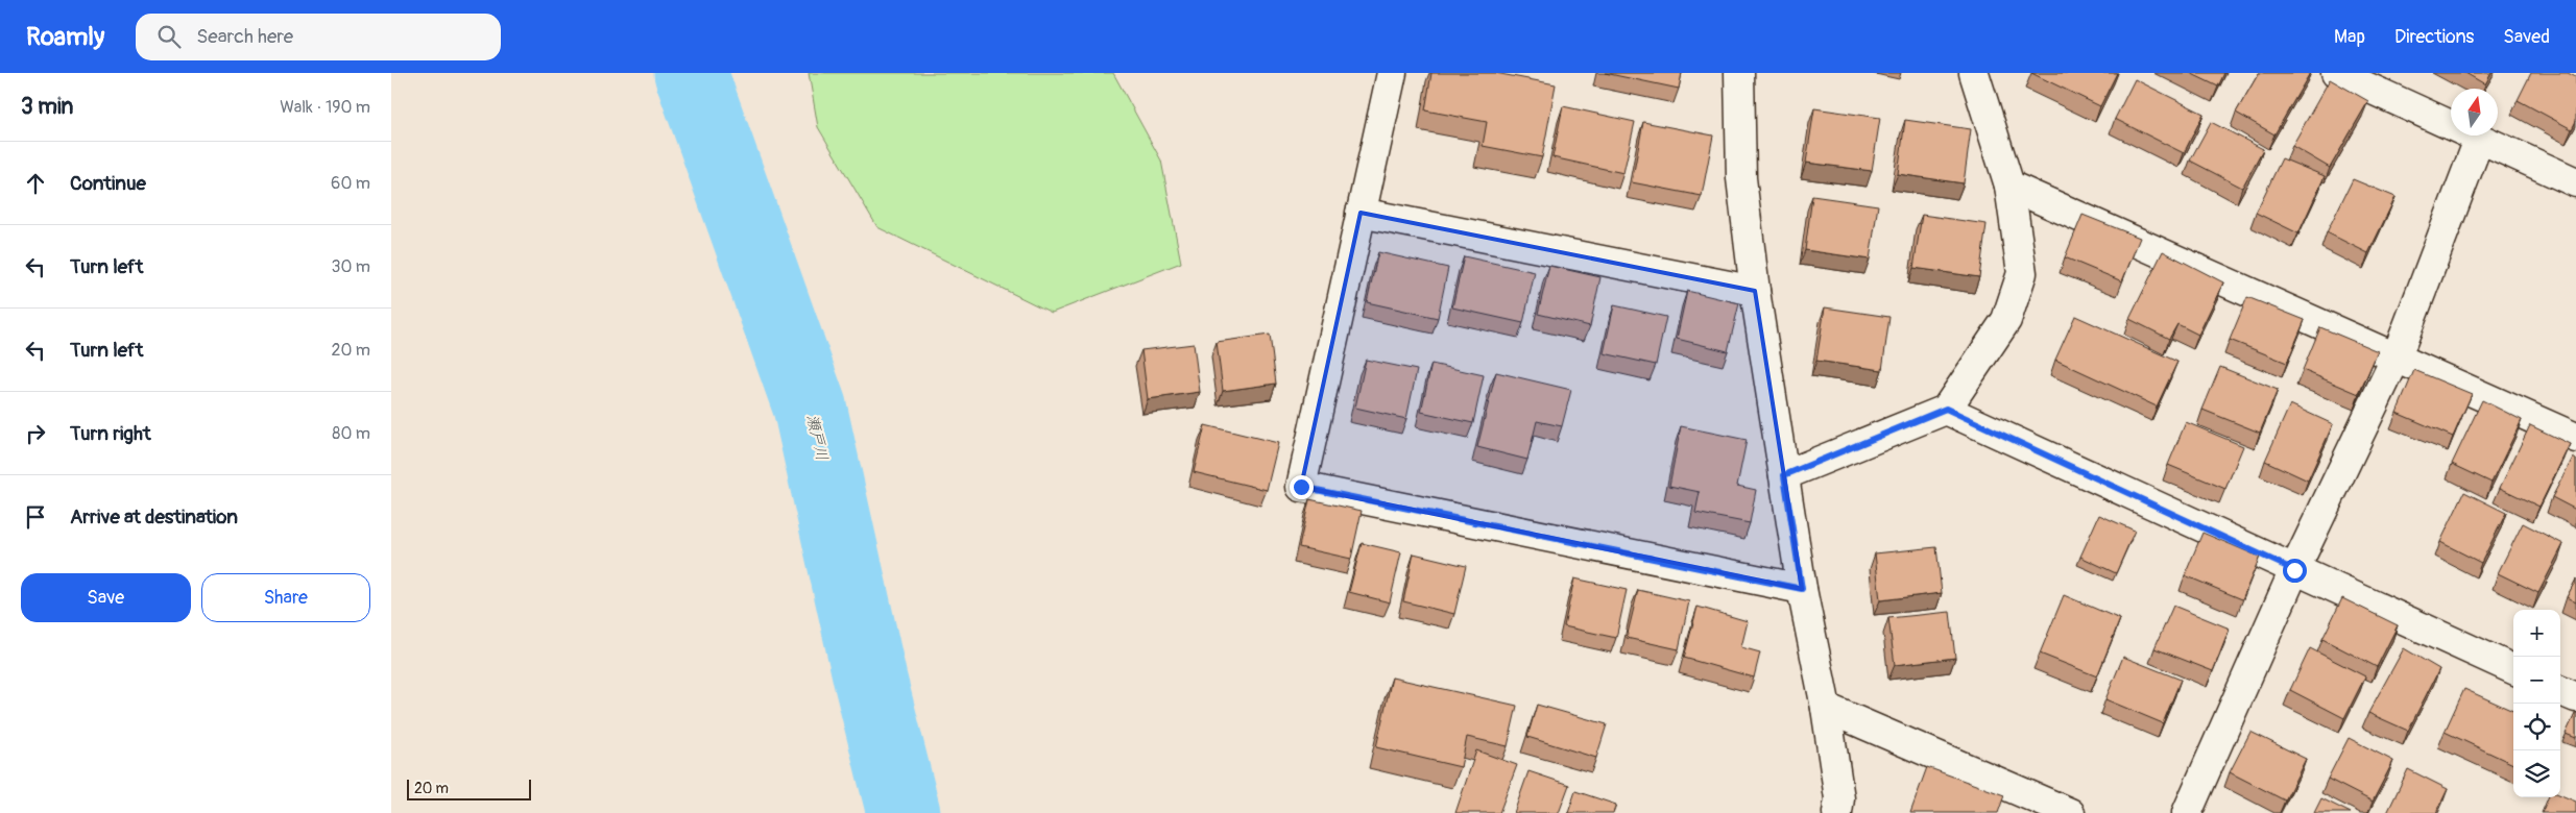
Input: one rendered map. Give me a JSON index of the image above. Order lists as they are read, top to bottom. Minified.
{"water":["瀬戸川"],"scale_bar":"20 m","north":"top","page":{"header":"Roamly","search":"Search here","nav":["Map","Directions","Saved"],"heading":["3 min","Walk · 190 m"],"list":[["Continue","60 m"],["Turn left","30 m"],["Turn left","20 m"],["Turn right","80 m"],"Arrive at destination"],"buttons":["Save","Share"],"map_buttons":["+","−"],"scale":"20 m"}}
